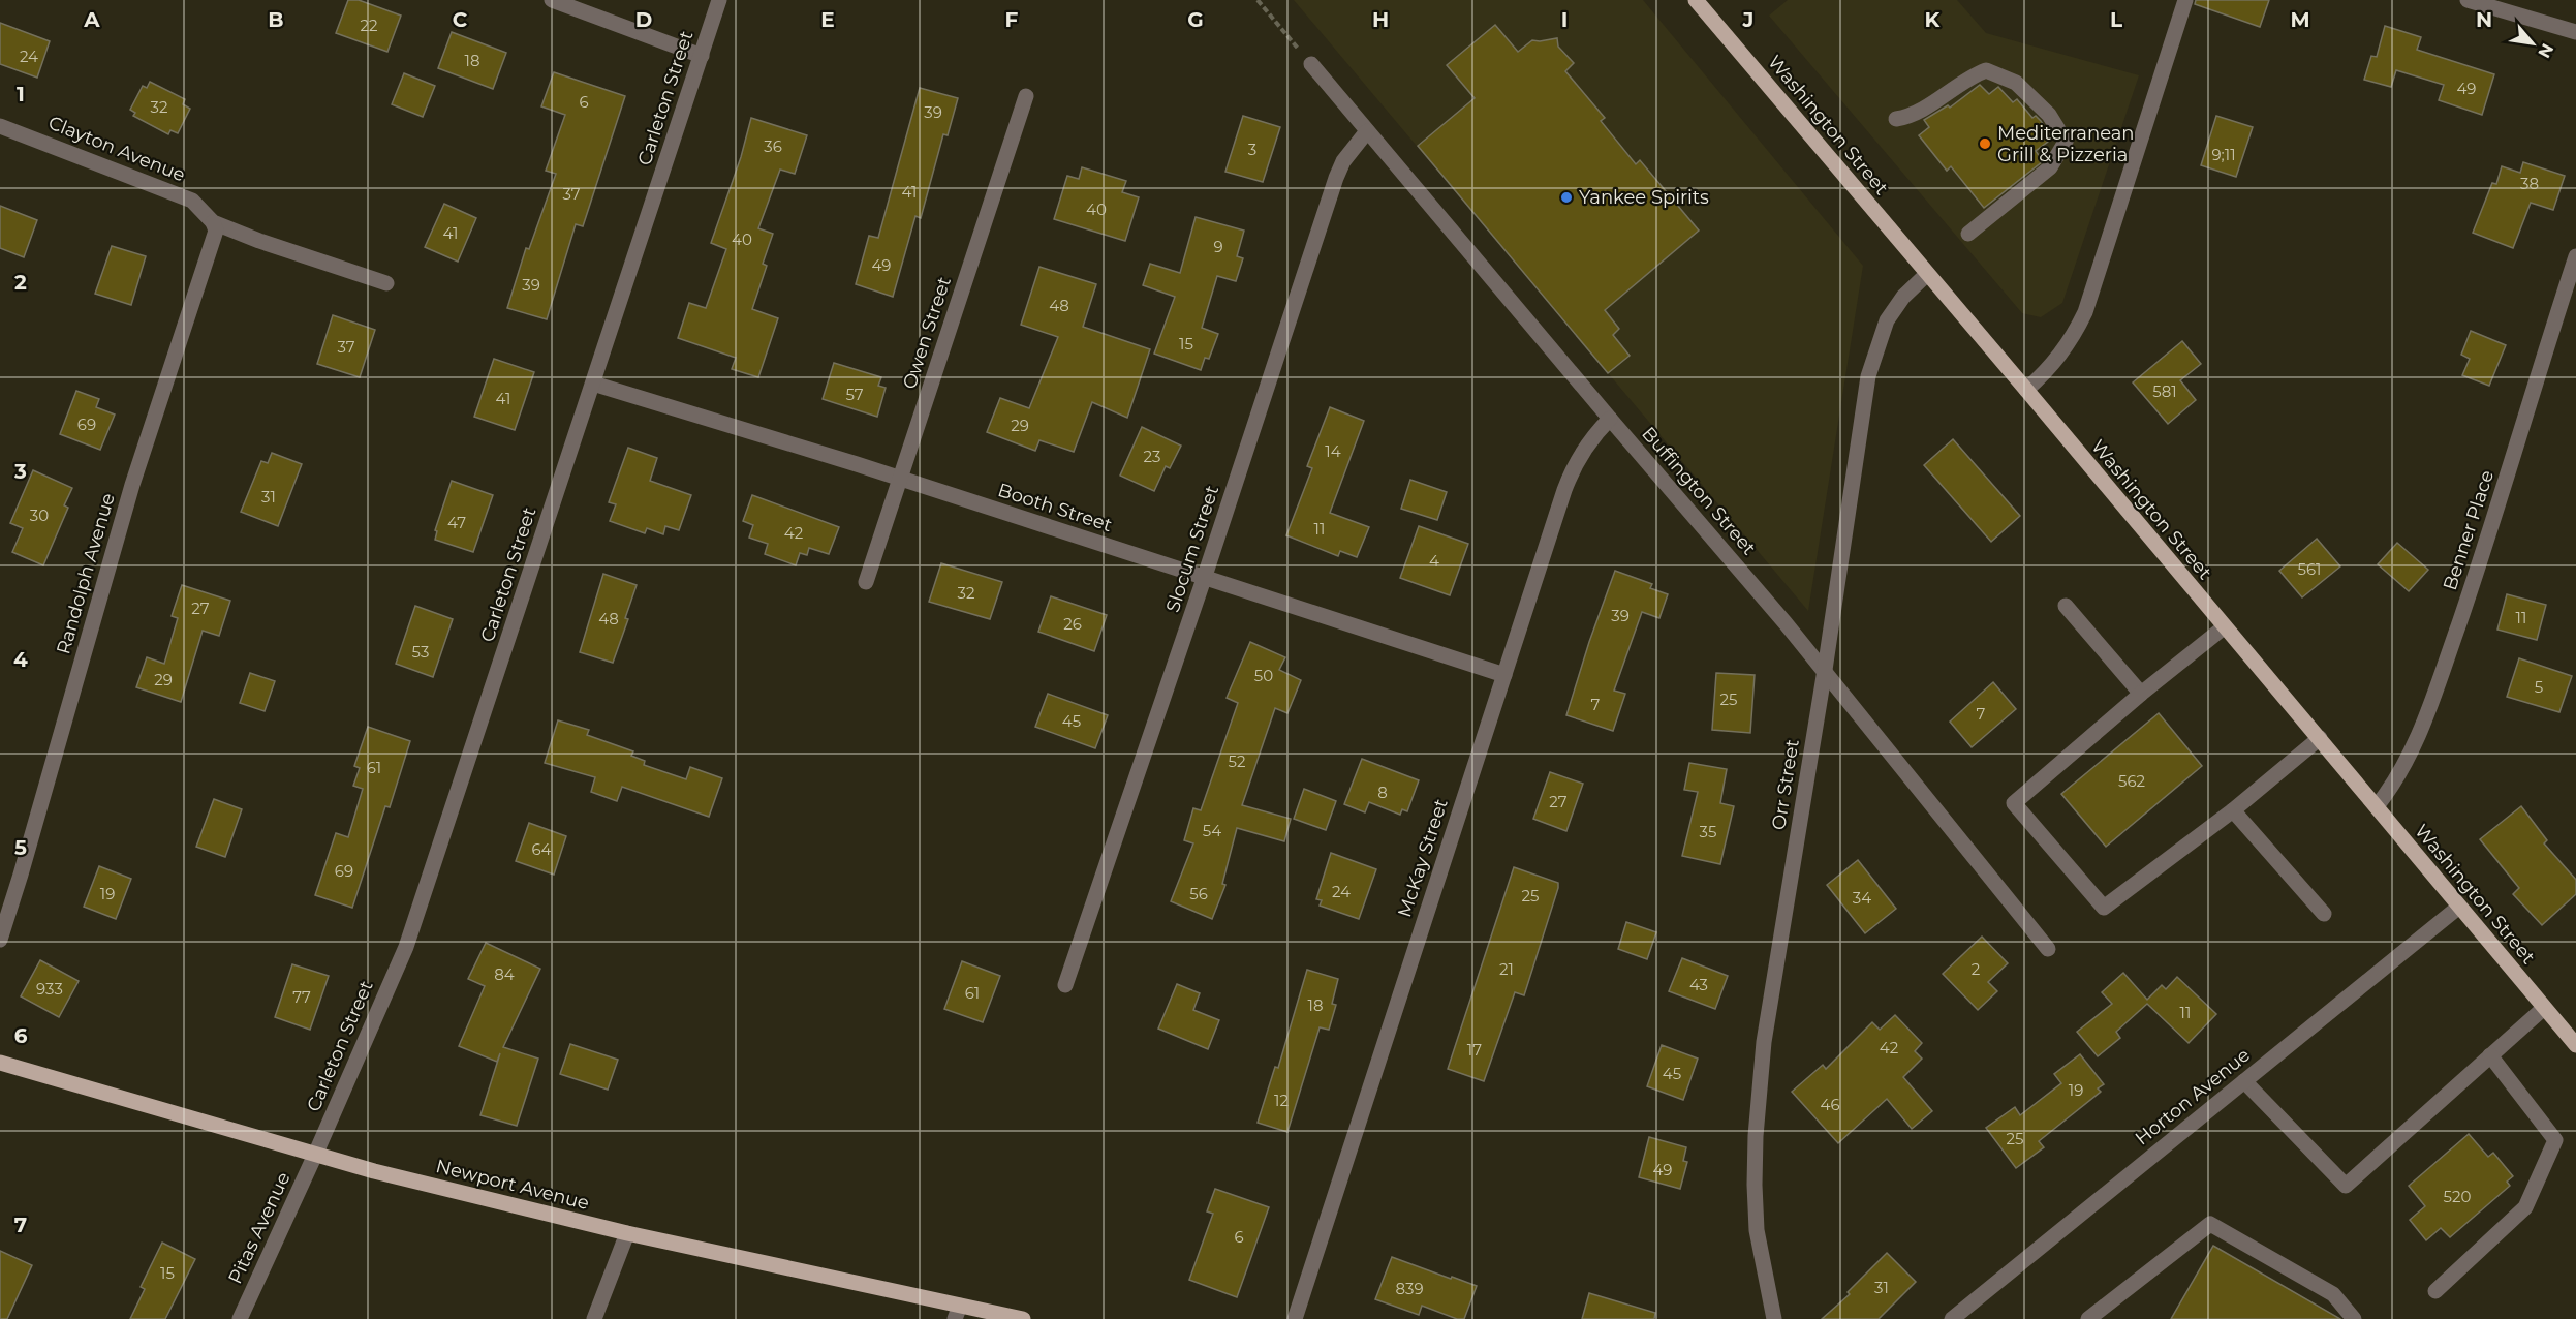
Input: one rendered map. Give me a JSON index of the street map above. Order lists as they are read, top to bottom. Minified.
{"streets":{"main road":["Washington Street","Newport Avenue"],"street":["Carleton Street","Clayton Avenue","Owen Street","Buffington Street","Booth Street","Benner Place","Slocum Street","Randolph Avenue","Orr Street","McKay Street","Horton Avenue","Pitas Avenue"]},"crossings":[["Carleton Street","Booth Street"],["Carleton Street","Newport Avenue"],["Carleton Street","Pitas Avenue"],["Washington Street","Benner Place"],["Washington Street","Orr Street"],["Washington Street","Horton Avenue"],["Clayton Avenue","Randolph Avenue"],["Owen Street","Booth Street"],["Buffington Street","Slocum Street"],["Buffington Street","Orr Street"],["Buffington Street","McKay Street"],["Booth Street","Slocum Street"],["Booth Street","McKay Street"],["Newport Avenue","Pitas Avenue"]],"places":["Mediterranean Grill & Pizzeria","Yankee Spirits"],"house_numbers":["22","24","18","49","6","32","39","36","3","9;11","38","41","37","40","41","40","9","49","39","48","15","37","581","57","41","69","29","14","23","31","30","47","11","42","4","561","32","27","39","11","48","26","53","50","29","5","25","7","7","45","52","61","562","8","27","54","35","64","69","24","19","56","25","34","21","2","84","43","933","61","77","18","11","42","17","45","19","12","46","25","49","520","6","15","31","839"],"north":"bottom right","grid":{"columns":["A","B","C","D","E","F","G","H","I","J","K","L","M","N"],"rows":["1","2","3","4","5","6","7"]}}
